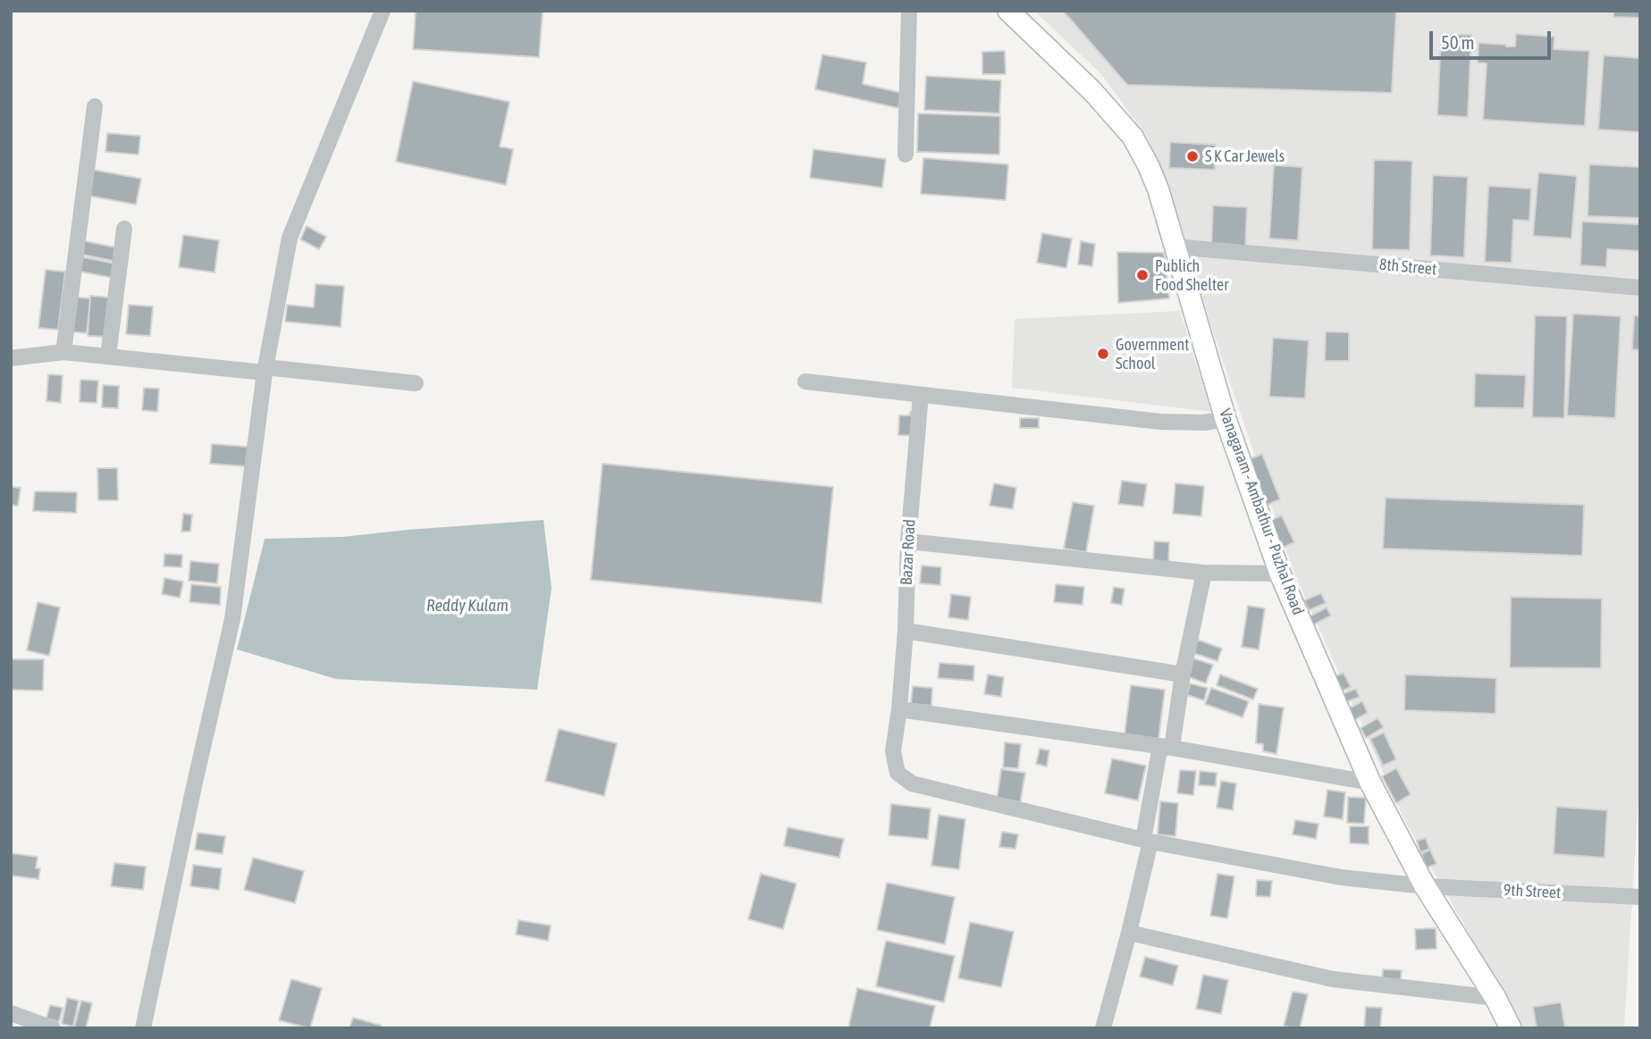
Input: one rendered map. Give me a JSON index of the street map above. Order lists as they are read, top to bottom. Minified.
{"streets":{"main road":["Vanagaram - Ambathur - Puzhal Road"],"street":["8th Street","Bazar Road","9th Street"]},"crossings":[["8th Street","Vanagaram - Ambathur - Puzhal Road"],["Vanagaram - Ambathur - Puzhal Road","9th Street"],["Bazar Road","9th Street"]],"water":["Reddy Kulam"],"places":["S K Car Jewels","Publich Food Shelter","Government School"],"scale_bar":"50 m"}
